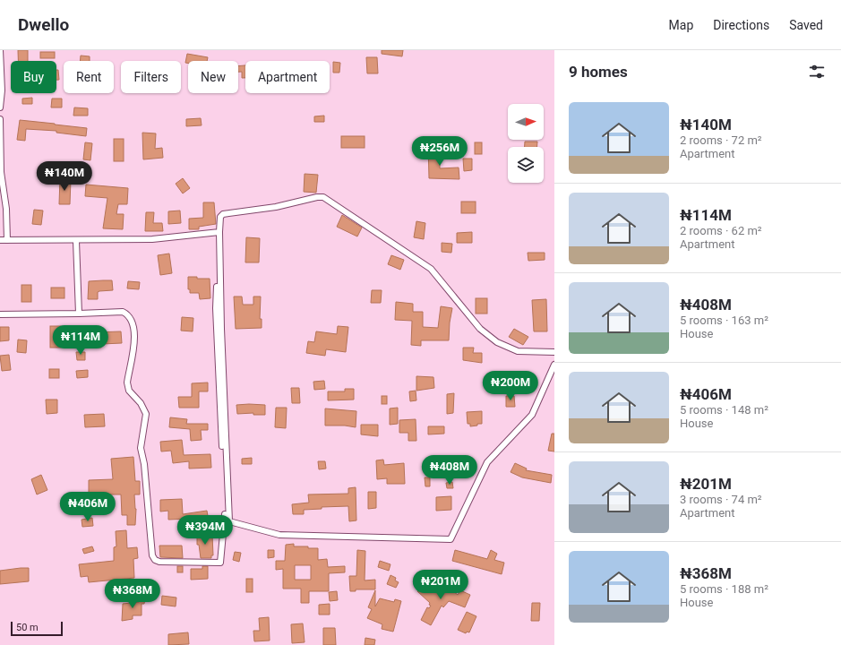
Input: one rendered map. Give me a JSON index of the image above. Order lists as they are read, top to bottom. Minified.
{"scale_bar":"50 m","north":"right","page":{"header":"Dwello","nav":["Map","Directions","Saved"],"heading":"9 homes","chip":["Buy","Rent","Filters","New","Apartment"],"list":[{"name":"₦140M","note":"2 rooms · 72 m² · Apartment"},{"name":"₦114M","note":"2 rooms · 62 m² · Apartment"},{"name":"₦408M","note":"5 rooms · 163 m² · House"},{"name":"₦406M","note":"5 rooms · 148 m² · House"},{"name":"₦201M","note":"3 rooms · 74 m² · Apartment"},{"name":"₦368M","note":"5 rooms · 188 m² · House"}],"price":["₦256M","₦140M","₦114M","₦200M","₦408M","₦406M","₦394M","₦201M","₦368M"],"scale":"50 m"}}
